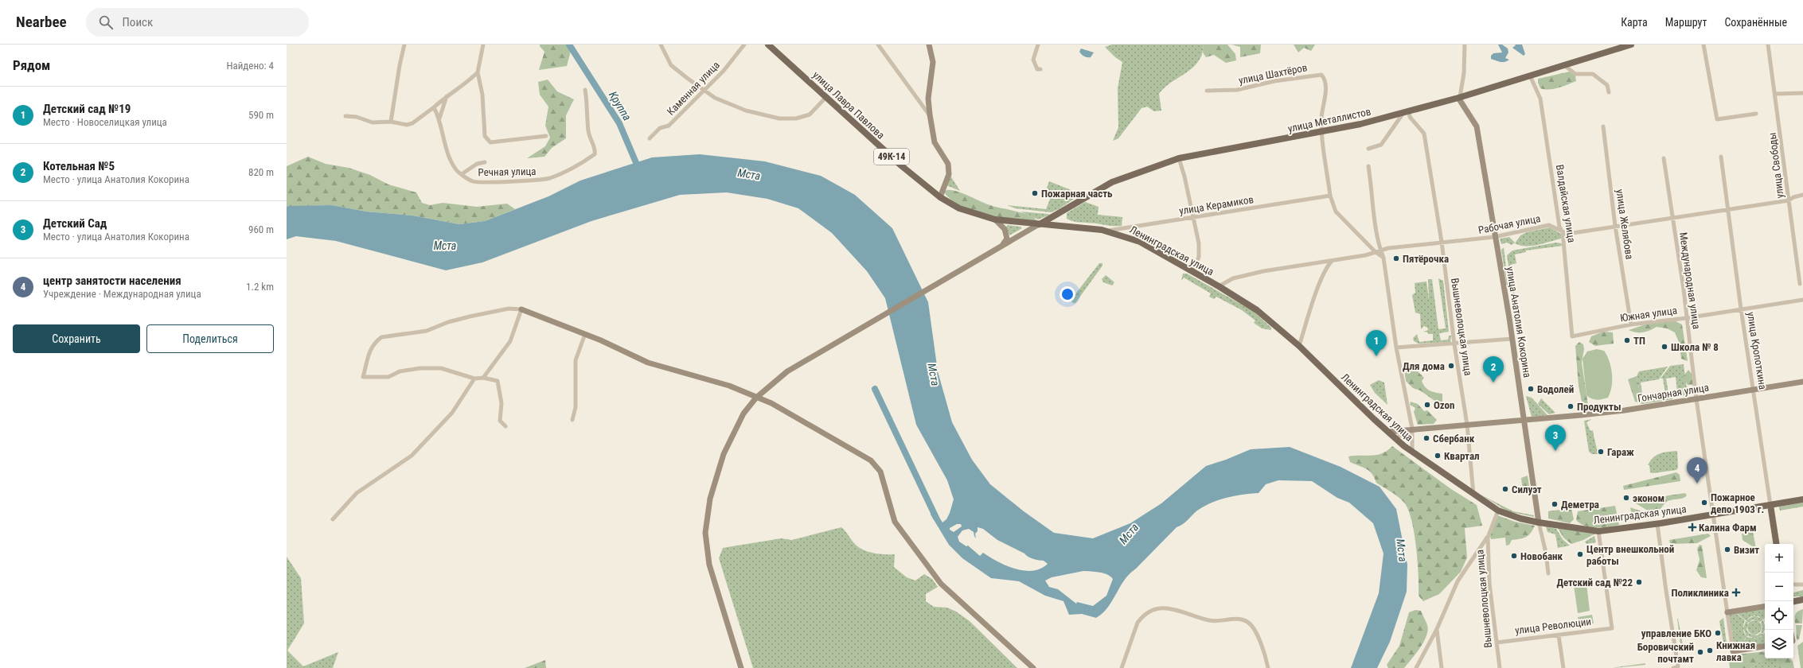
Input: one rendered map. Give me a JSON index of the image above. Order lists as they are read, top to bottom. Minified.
{"streets":{"main road":["улица Лавра Павлова","улица Металлистов","49К-14","Ленинградская улица","улица Кропоткина"],"street":["улица Шахтёров","Каменная улица","улица Свободы","Речная улица","Валдайская улица","улица Керамиков","Рабочая улица","улица Желябова","Международная улица","Южная улица","улица Анатолия Кокорина","Вышневолоцкая улица","Гончарная улица","улица Революции"]},"crossings":[["улица Шахтёров","улица Металлистов"],["улица Лавра Павлова","улица Металлистов"],["улица Лавра Павлова","Ленинградская улица"],["улица Металлистов","Валдайская улица"],["улица Металлистов","Ленинградская улица"],["улица Металлистов","улица Анатолия Кокорина"],["улица Металлистов","Вышневолоцкая улица"],["улица Свободы","Рабочая улица"],["Валдайская улица","Рабочая улица"],["Валдайская улица","Южная улица"],["улица Керамиков","Ленинградская улица"],["Рабочая улица","улица Желябова"],["Рабочая улица","Ленинградская улица"],["Рабочая улица","Международная улица"],["Рабочая улица","улица Анатолия Кокорина"],["Рабочая улица","Вышневолоцкая улица"],["Рабочая улица","улица Кропоткина"],["улица Желябова","Южная улица"],["Ленинградская улица","Международная улица"],["Ленинградская улица","улица Анатолия Кокорина"],["Ленинградская улица","Вышневолоцкая улица"],["Ленинградская улица","улица Кропоткина"],["Ленинградская улица","Гончарная улица"],["Ленинградская улица","улица Революции"],["Международная улица","Южная улица"],["Международная улица","Гончарная улица"],["Южная улица","улица Кропоткина"],["улица Анатолия Кокорина","Гончарная улица"],["Вышневолоцкая улица","Гончарная улица"],["Вышневолоцкая улица","улица Революции"],["улица Кропоткина","Гончарная улица"]],"water":["Круппа","Мста"],"places":{"other":["Пожарная часть","Пятёрочка","ТП","Школа № 8","Для дома","Водолей","Ozon","Продукты","Сбербанк","Гараж","Квартал","Силуэт","эконом","Пожарное депо 1903 г.","Деметра","Визит","Центр внешкольной работы","Новобанк","Детский сад №22","управление БКО","Книжная лавка","Боровичский почтамт"],"health":["Калина Фарм","Поликлиника"]},"page":{"header":"Nearbee","search":"Поиск","nav":["Карта","Маршрут","Сохранённые"],"heading":["Рядом","Найдено: 4"],"list":[{"mark":"1","name":"Детский сад №19","note":"Место · Новоселицкая улица","value":"590 m"},{"mark":"2","name":"Котельная №5","note":"Место · улица Анатолия Кокорина","value":"820 m"},{"mark":"3","name":"Детский Сад","note":"Место · улица Анатолия Кокорина","value":"960 m"},{"mark":"4","name":"центр занятости населения","note":"Учреждение · Международная улица","value":"1.2 km"}],"buttons":["Сохранить","Поделиться"],"pins":["1","2","3","4"],"map_buttons":["+","−"]}}
